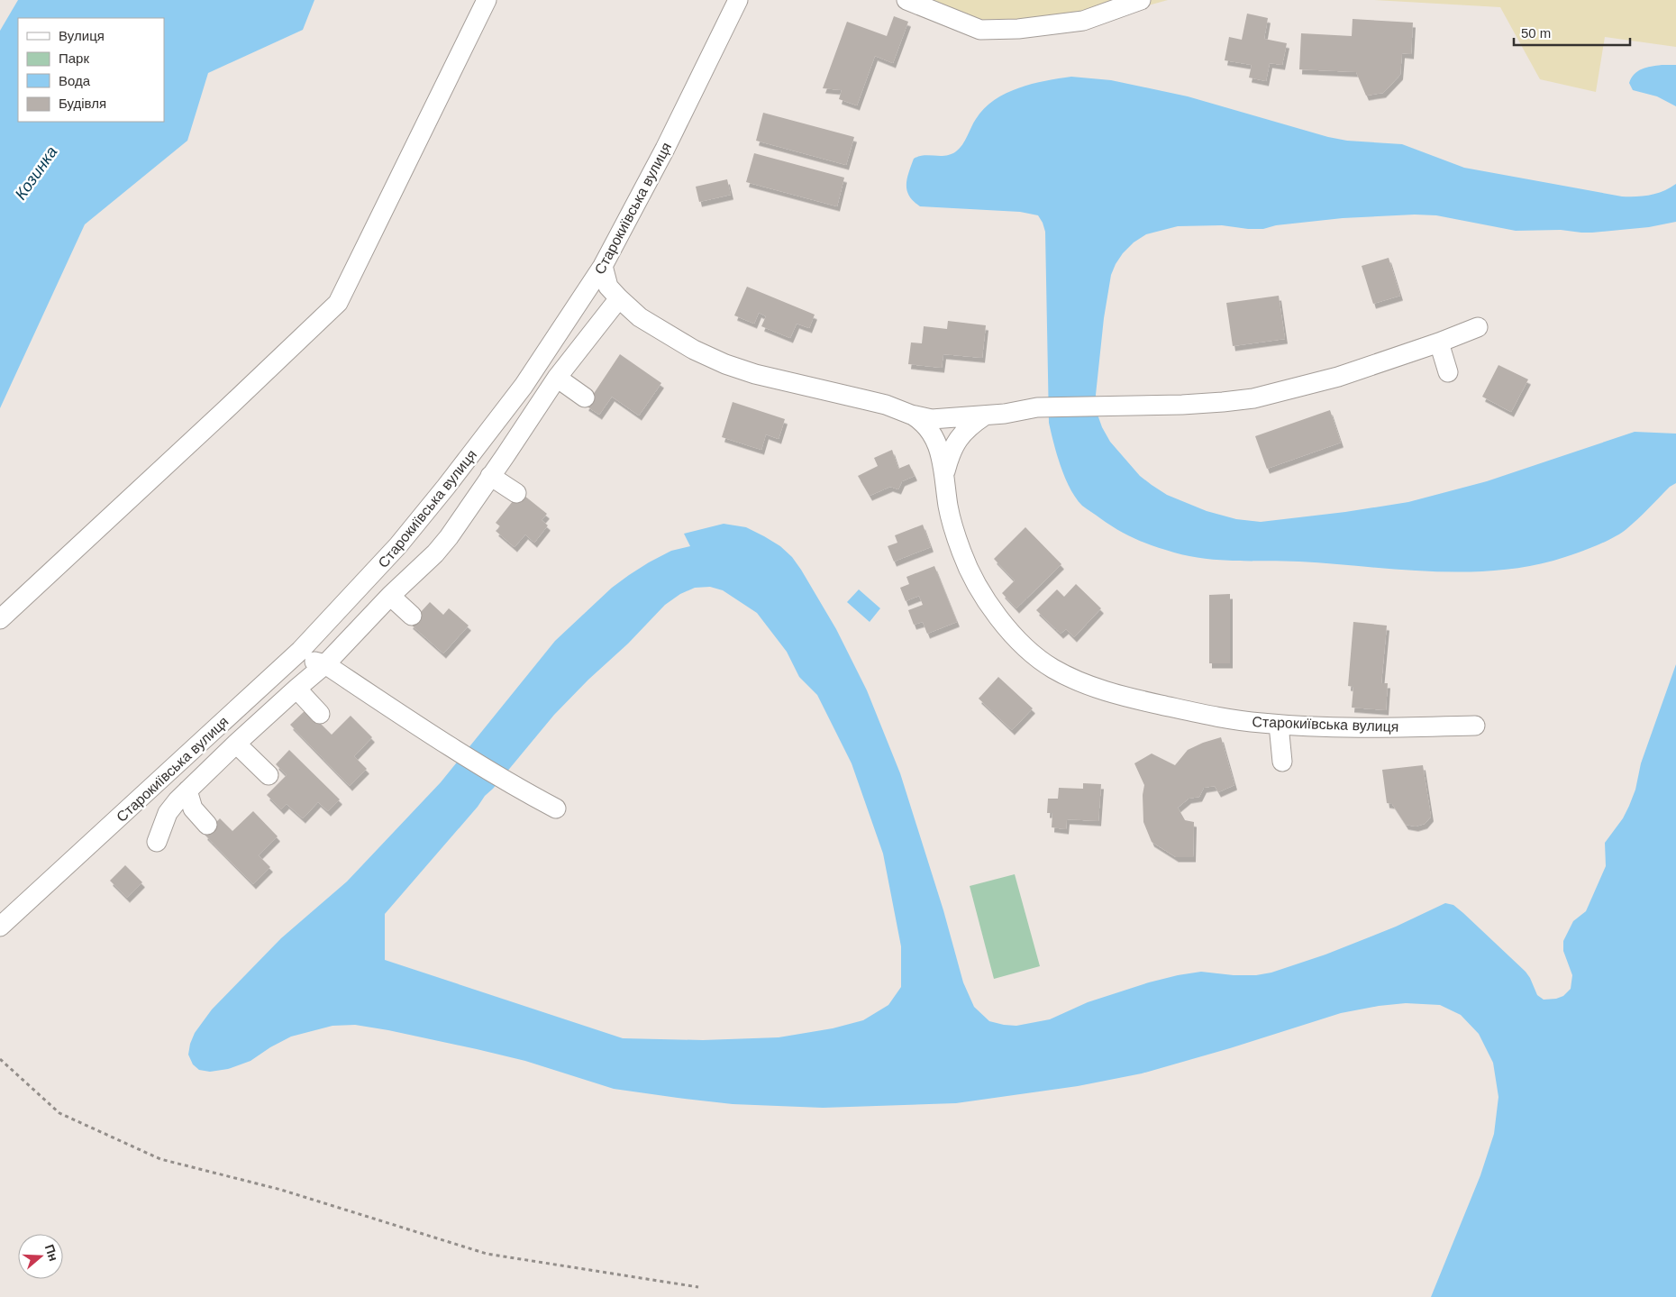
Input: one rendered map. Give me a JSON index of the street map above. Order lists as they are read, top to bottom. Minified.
{"streets":{"street":["Старокиївська вулиця"]},"water":["Козинка"],"legend":["Вулиця","Парк","Вода","Будівля"],"scale_bar":"50 m","north":"right"}
